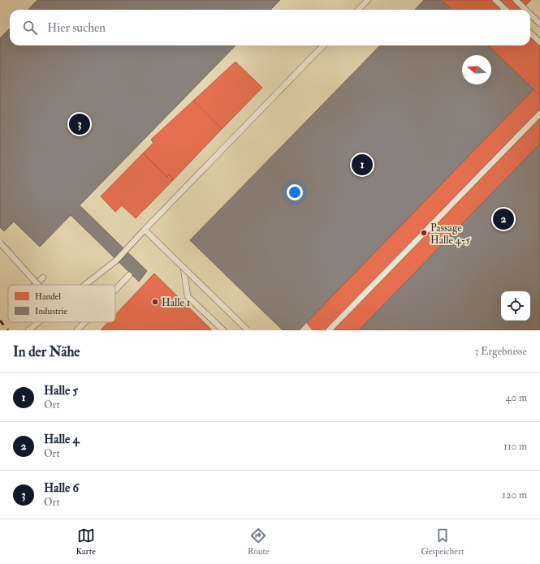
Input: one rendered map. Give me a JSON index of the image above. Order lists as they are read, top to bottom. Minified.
{"places":["Passage Halle 4-5","Halle 1"],"legend":["Handel","Industrie"],"north":"left","page":{"search":"Hier suchen","pins":["3","1","2"],"heading":["In der Nähe","3 Ergebnisse"],"list":[{"mark":"1","name":"Halle 5","note":"Ort","value":"40 m"},{"mark":"2","name":"Halle 4","note":"Ort","value":"110 m"},{"mark":"3","name":"Halle 6","note":"Ort","value":"120 m"}],"nav":["Karte","Route","Gespeichert"]}}
